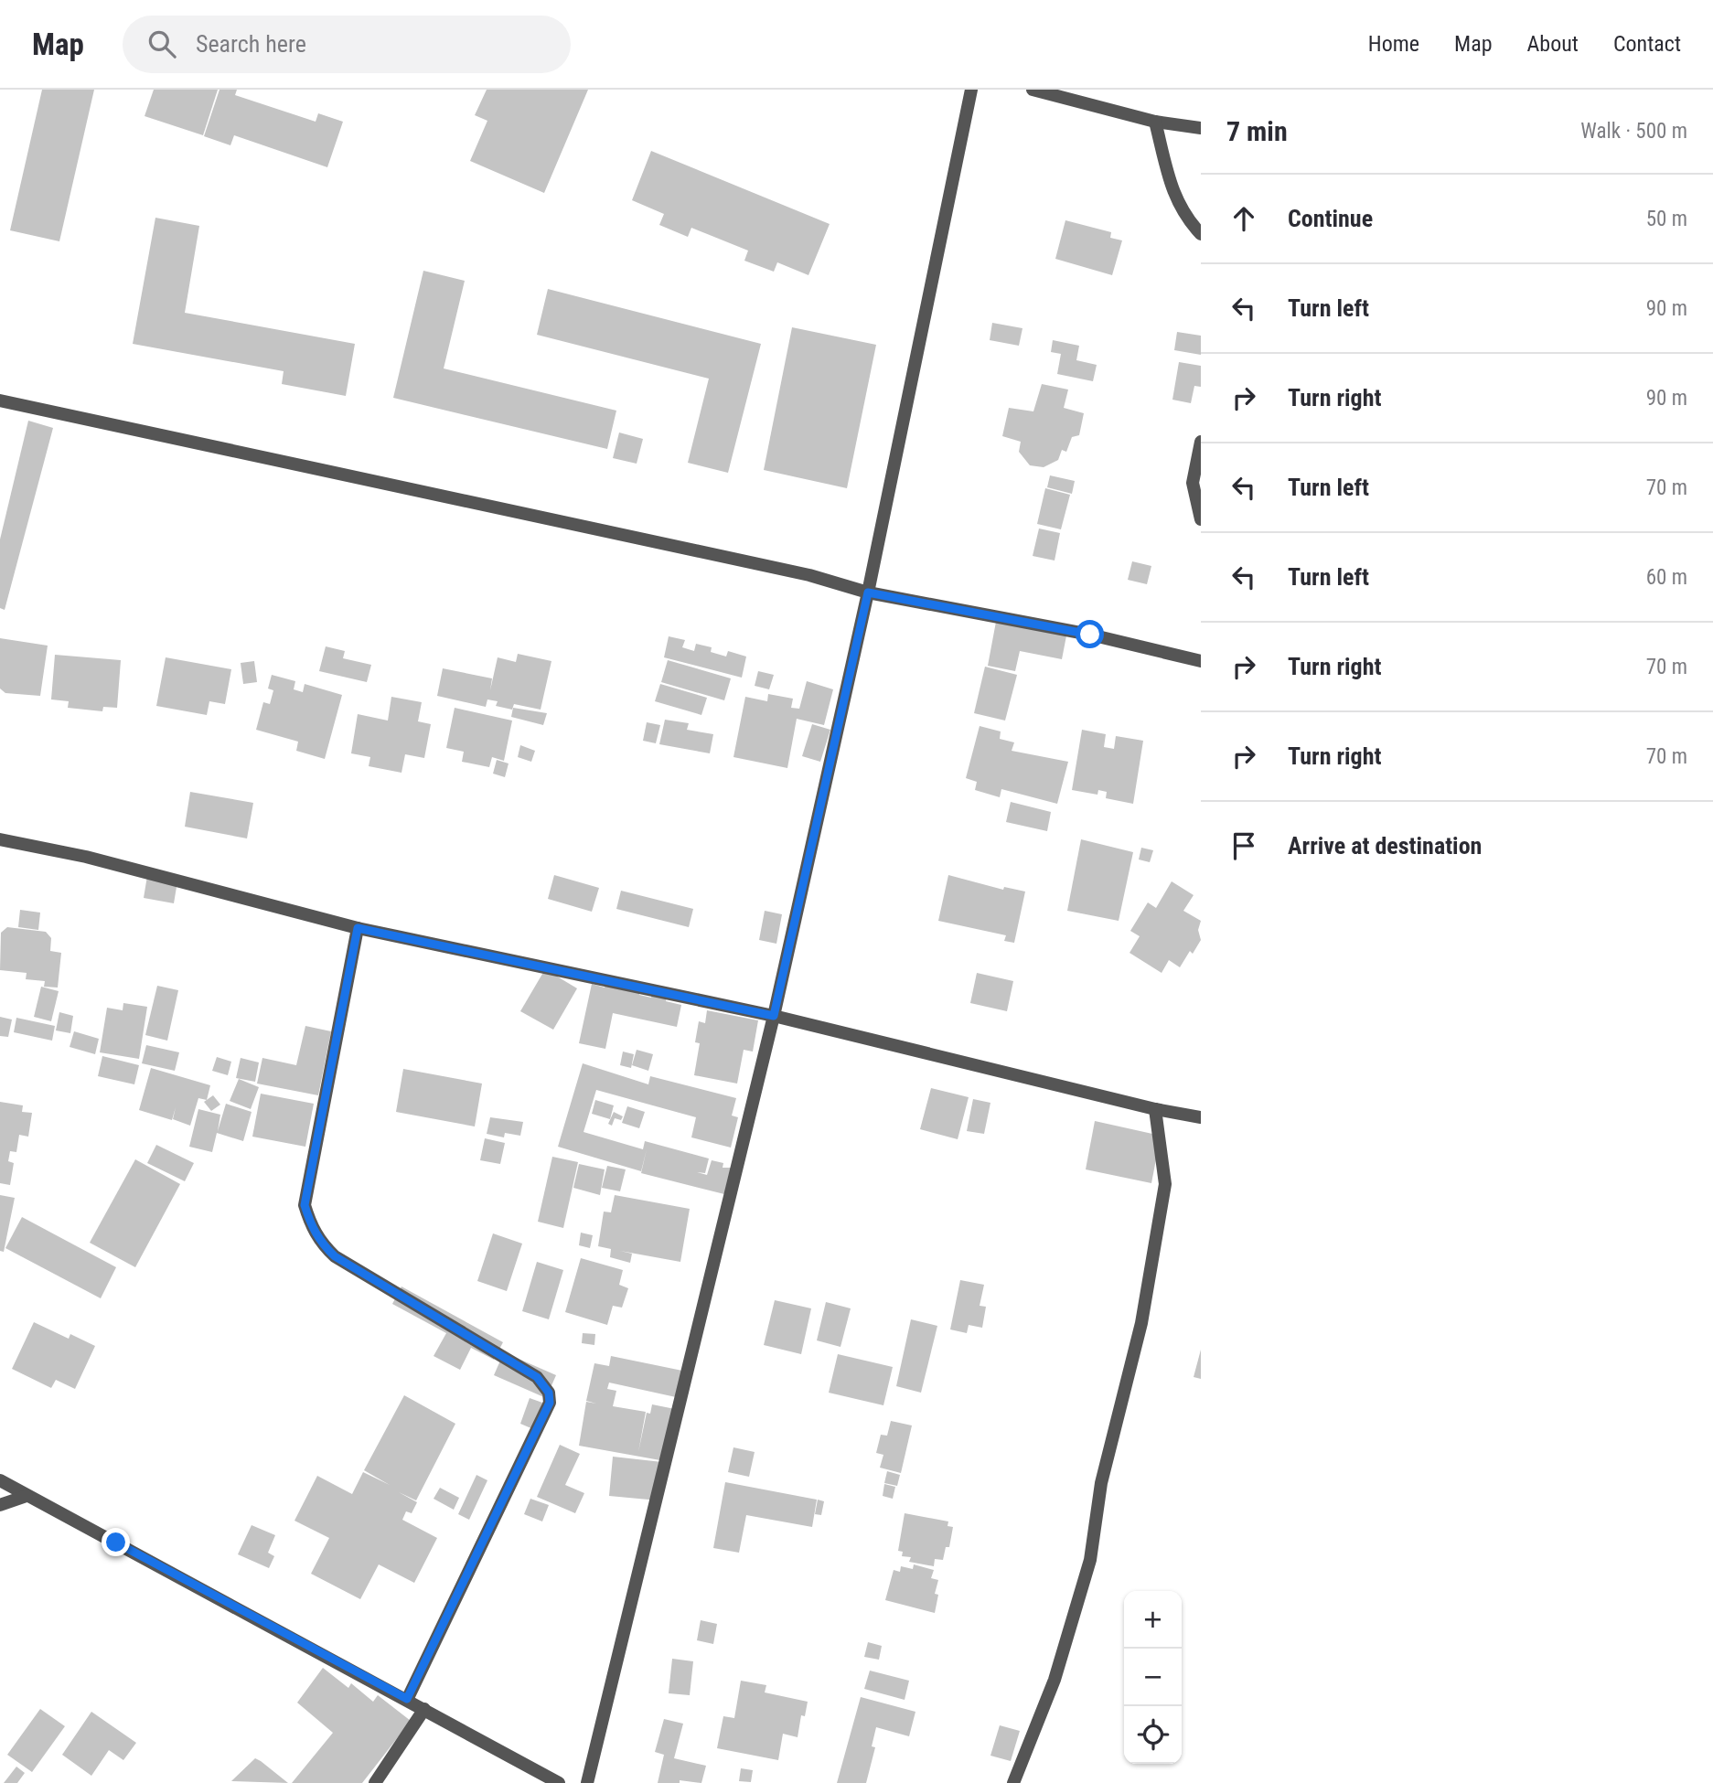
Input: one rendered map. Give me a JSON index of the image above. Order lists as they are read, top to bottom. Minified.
{"page":{"header":"Map","search":"Search here","nav":["Home","Map","About","Contact"],"heading":["7 min","Walk · 500 m"],"list":[["Continue","50 m"],["Turn left","90 m"],["Turn right","90 m"],["Turn left","70 m"],["Turn left","60 m"],["Turn right","70 m"],["Turn right","70 m"],"Arrive at destination"],"map_buttons":["+","−"]}}
